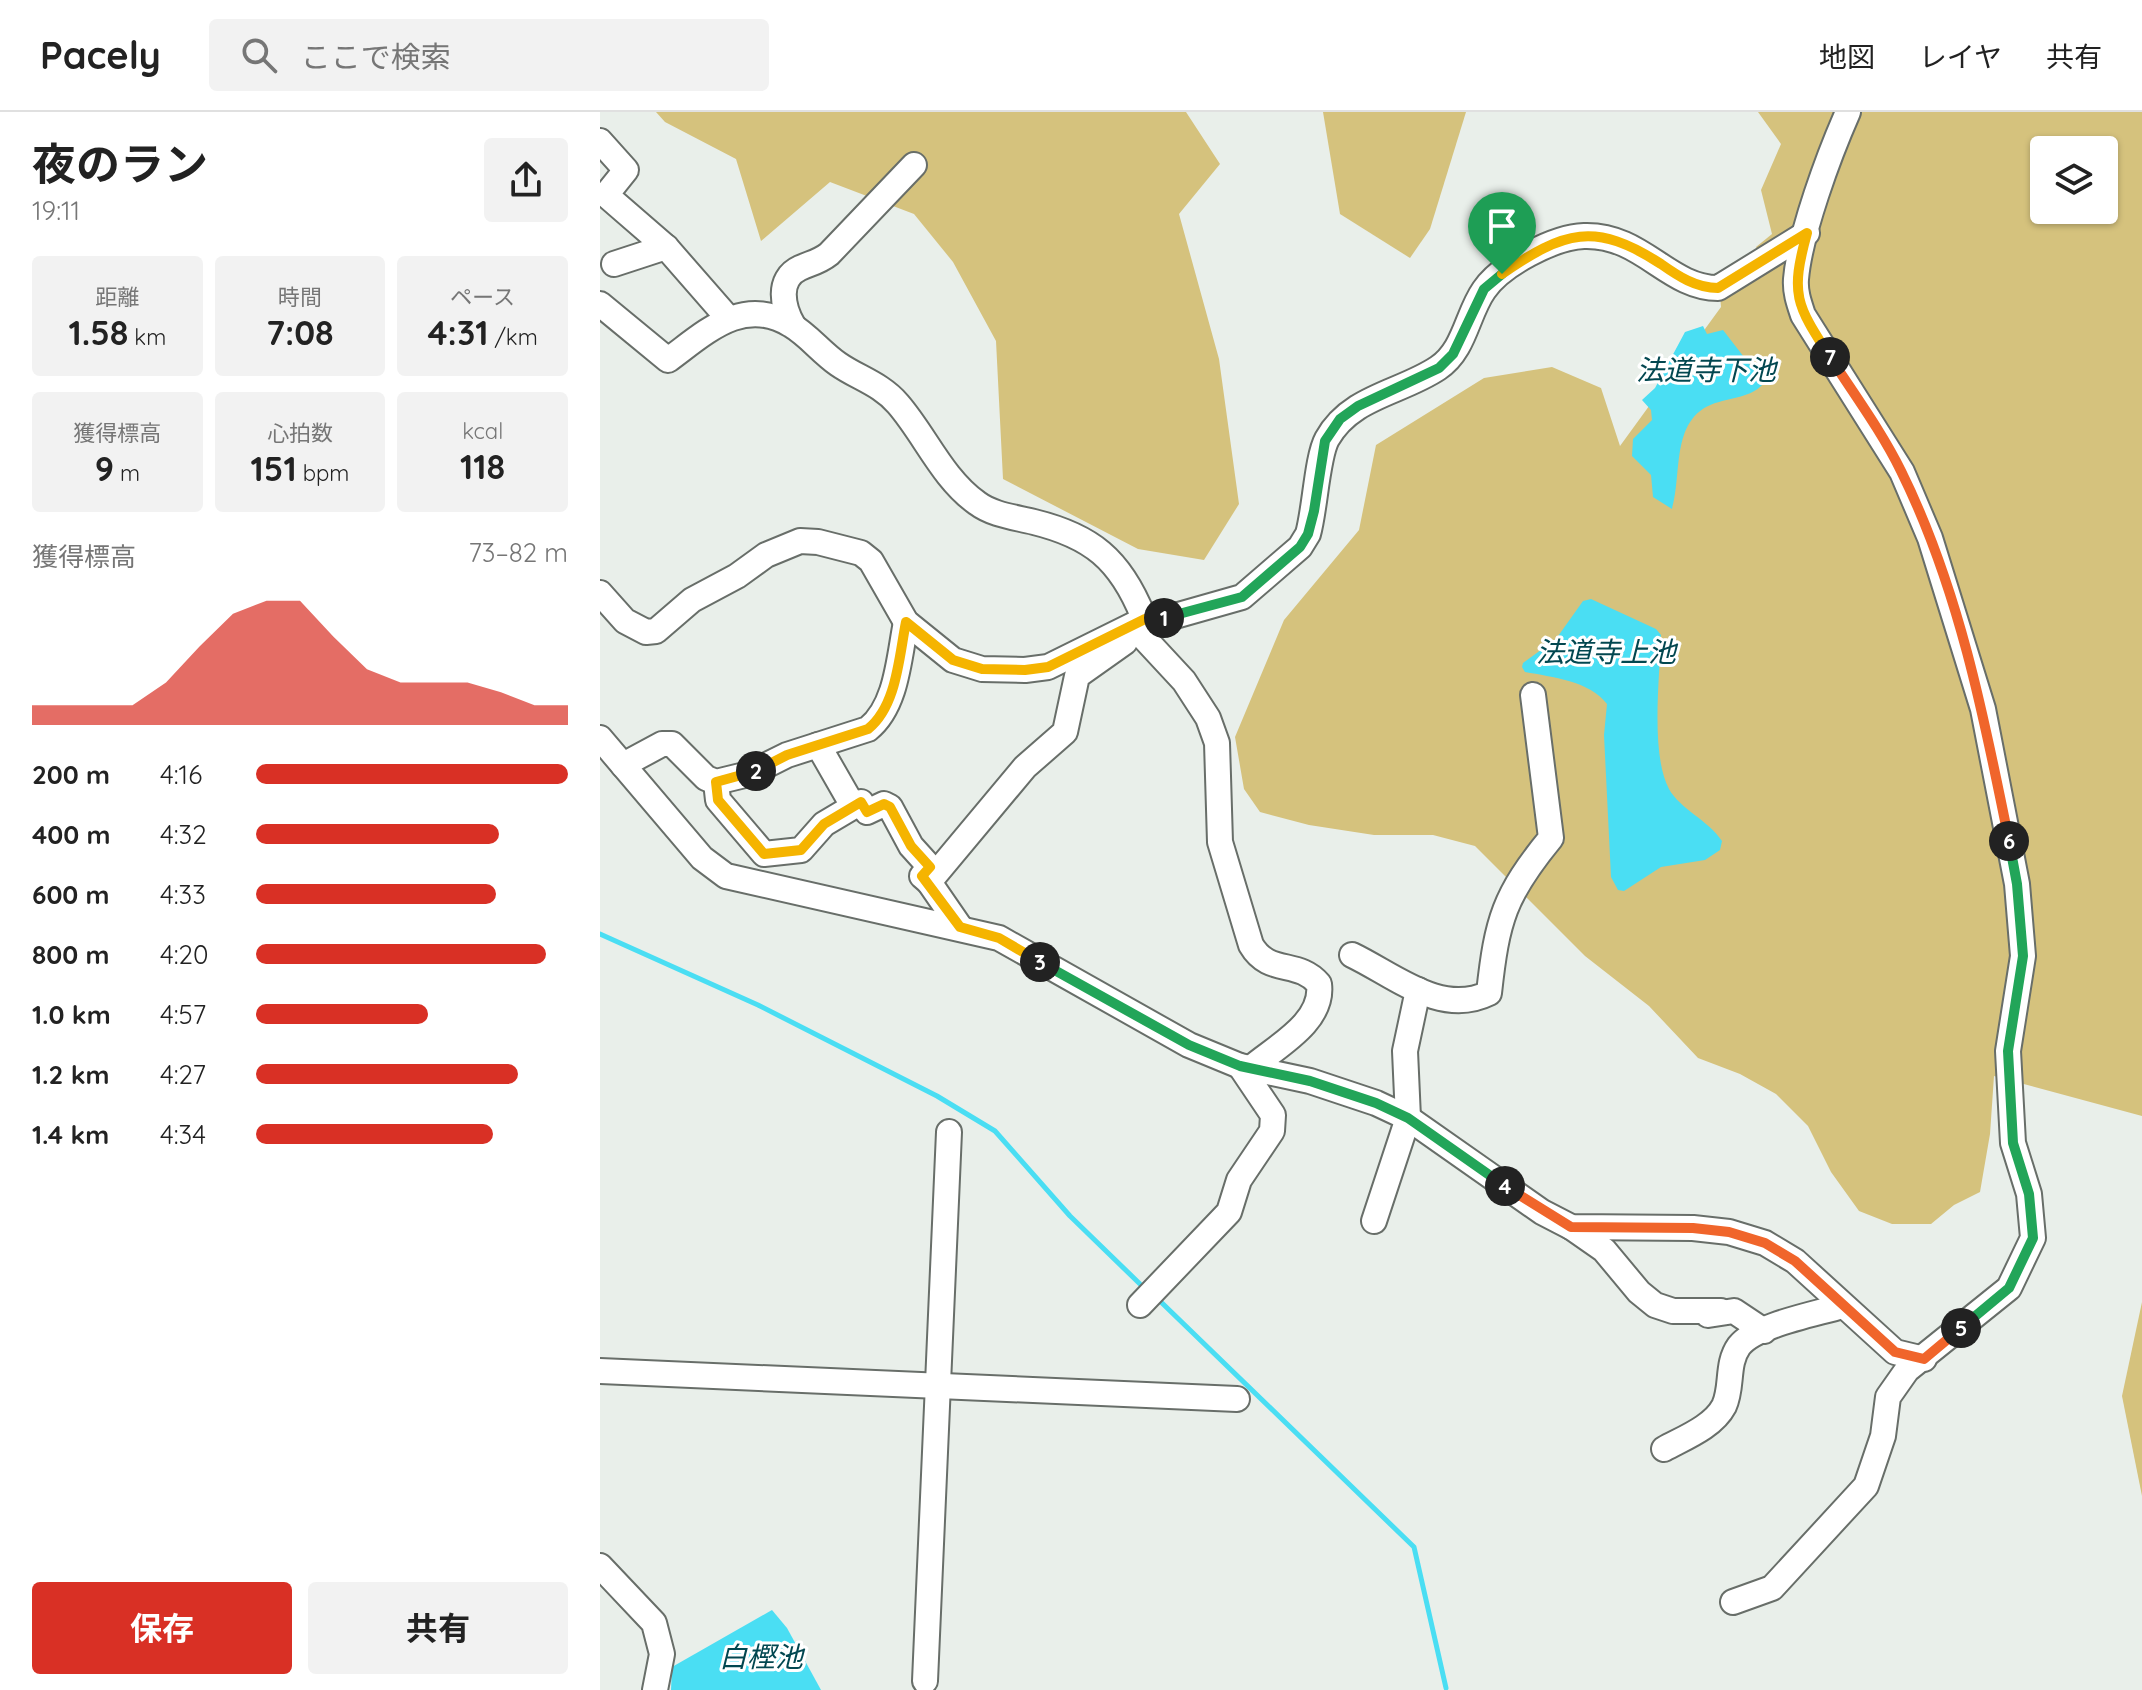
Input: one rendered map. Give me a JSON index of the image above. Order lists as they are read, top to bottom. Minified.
{"water":["法道寺下池","法道寺上池","白樫池"],"page":{"header":"Pacely","search":"ここで検索","nav":["地図","レイヤ","共有"],"heading":["夜のラン","19:11"],"stats":[["距離","1.58 km"],["時間","7:08"],["ペース","4:31 /km"],["獲得標高","9 m"],["心拍数","151 bpm"],["kcal","118"]],"pins":["7","1","2","6","3","4","5"],"chart":["獲得標高","73–82 m"],"list":[{"name":"200 m","note":"4:16"},{"name":"400 m","note":"4:32"},{"name":"600 m","note":"4:33"},{"name":"800 m","note":"4:20"},{"name":"1.0 km","note":"4:57"},{"name":"1.2 km","note":"4:27"},{"name":"1.4 km","note":"4:34"}],"buttons":["保存","共有"]}}
